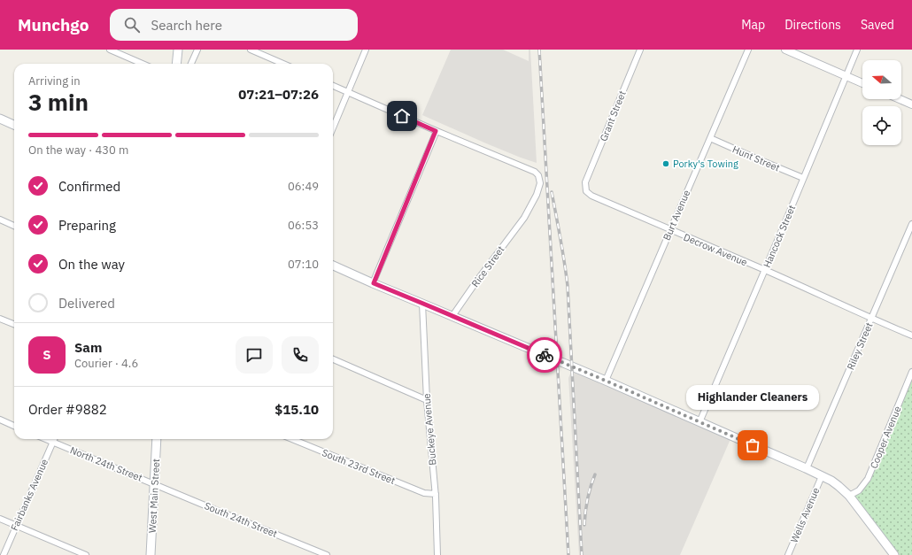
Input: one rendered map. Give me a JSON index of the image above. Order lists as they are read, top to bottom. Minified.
{"streets":{"main road":["West Main Street"],"street":["Grant Street","Hunt Street","Burt Avenue","Hancock Street","Decrow Avenue","Rice Street","Riley Street","Buckeye Avenue","Cooper Avenue","North 24th Street","South 23rd Street","Fairbanks Avenue","Wells Avenue","South 24th Street"]},"crossings":[["Grant Street","Decrow Avenue"],["Hunt Street","Burt Avenue"],["Hunt Street","Hancock Street"],["Burt Avenue","Decrow Avenue"],["Hancock Street","Decrow Avenue"],["Decrow Avenue","Riley Street"],["Buckeye Avenue","South 23rd Street"],["North 24th Street","Fairbanks Avenue"],["North 24th Street","West Main Street"],["North 24th Street","South 24th Street"],["West Main Street","South 24th Street"]],"places":["Porky's Towing","Highlander Cleaners"],"north":"left","page":{"header":"Munchgo","search":"Search here","nav":["Map","Directions","Saved"],"heading":["3 min","Arriving in","07:21–07:26"],"panel":["Sam","Courier · 4.6","Order #9882","$15.10"],"bar":"On the way · 430 m","list":[["Confirmed","06:49"],["Preparing","06:53"],["On the way","07:10"],"Delivered"],"round":"S","bubble":"Highlander Cleaners"}}
